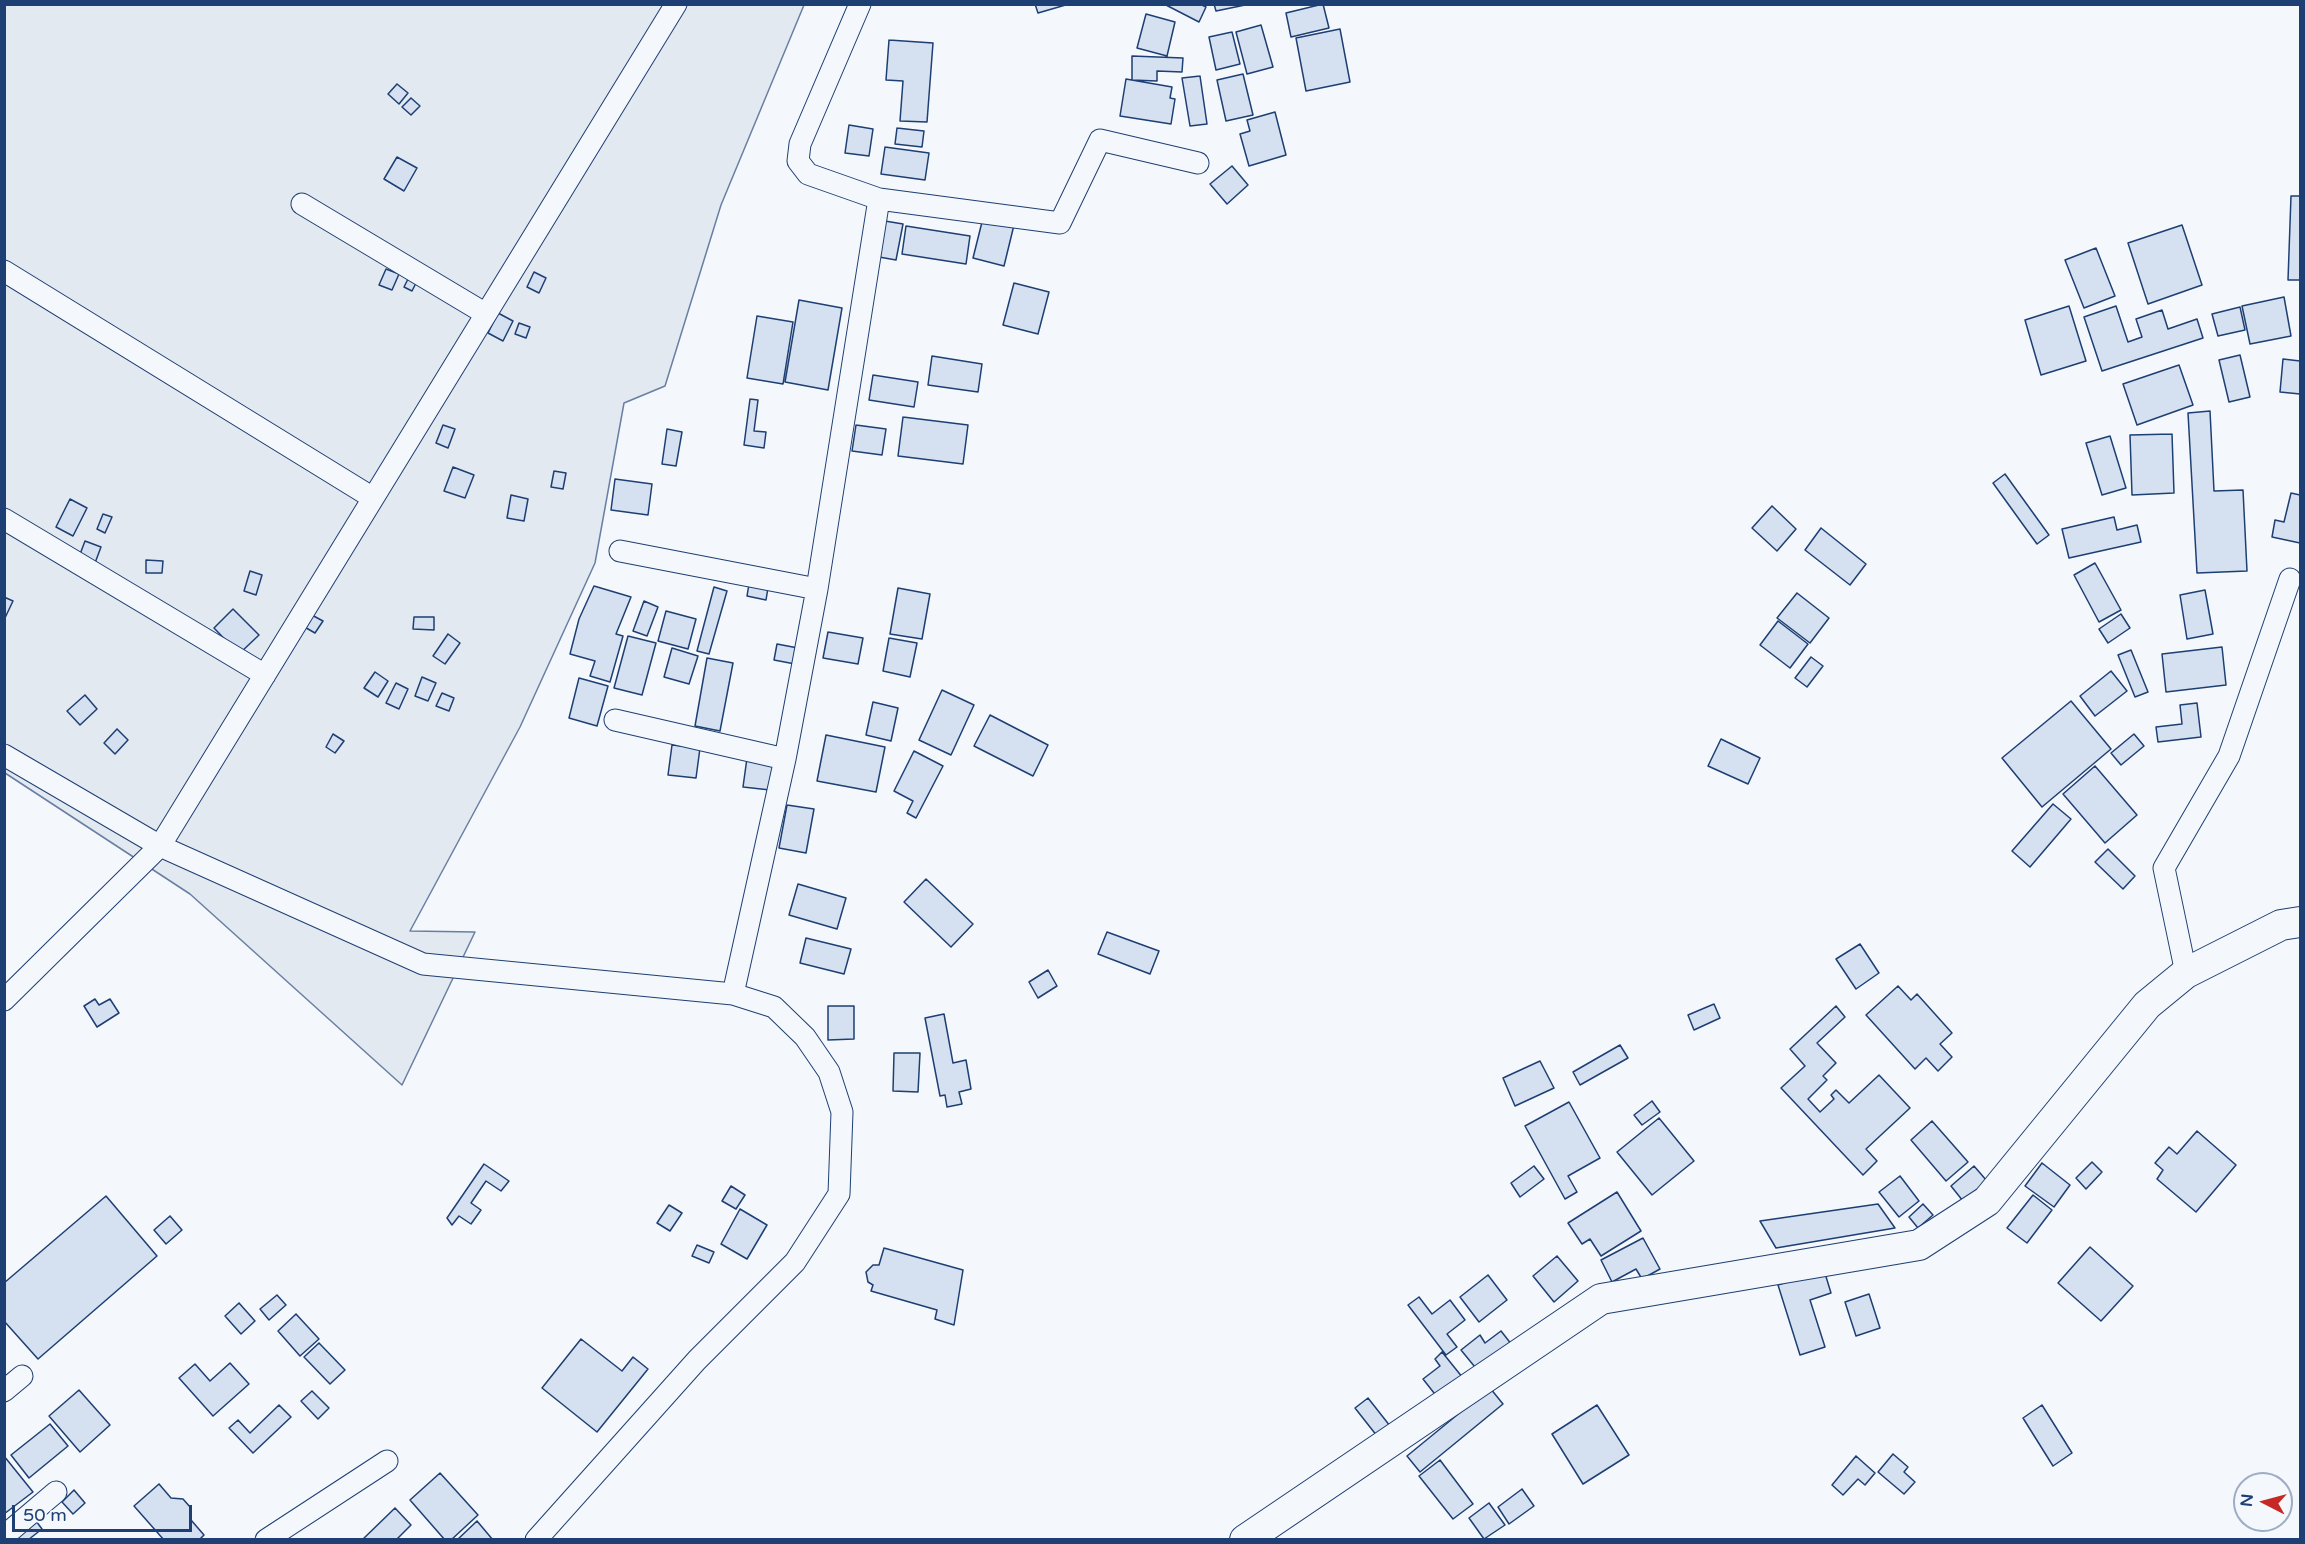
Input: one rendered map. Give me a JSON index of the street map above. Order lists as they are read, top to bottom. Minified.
{"scale_bar":"50 m","north":"left"}
